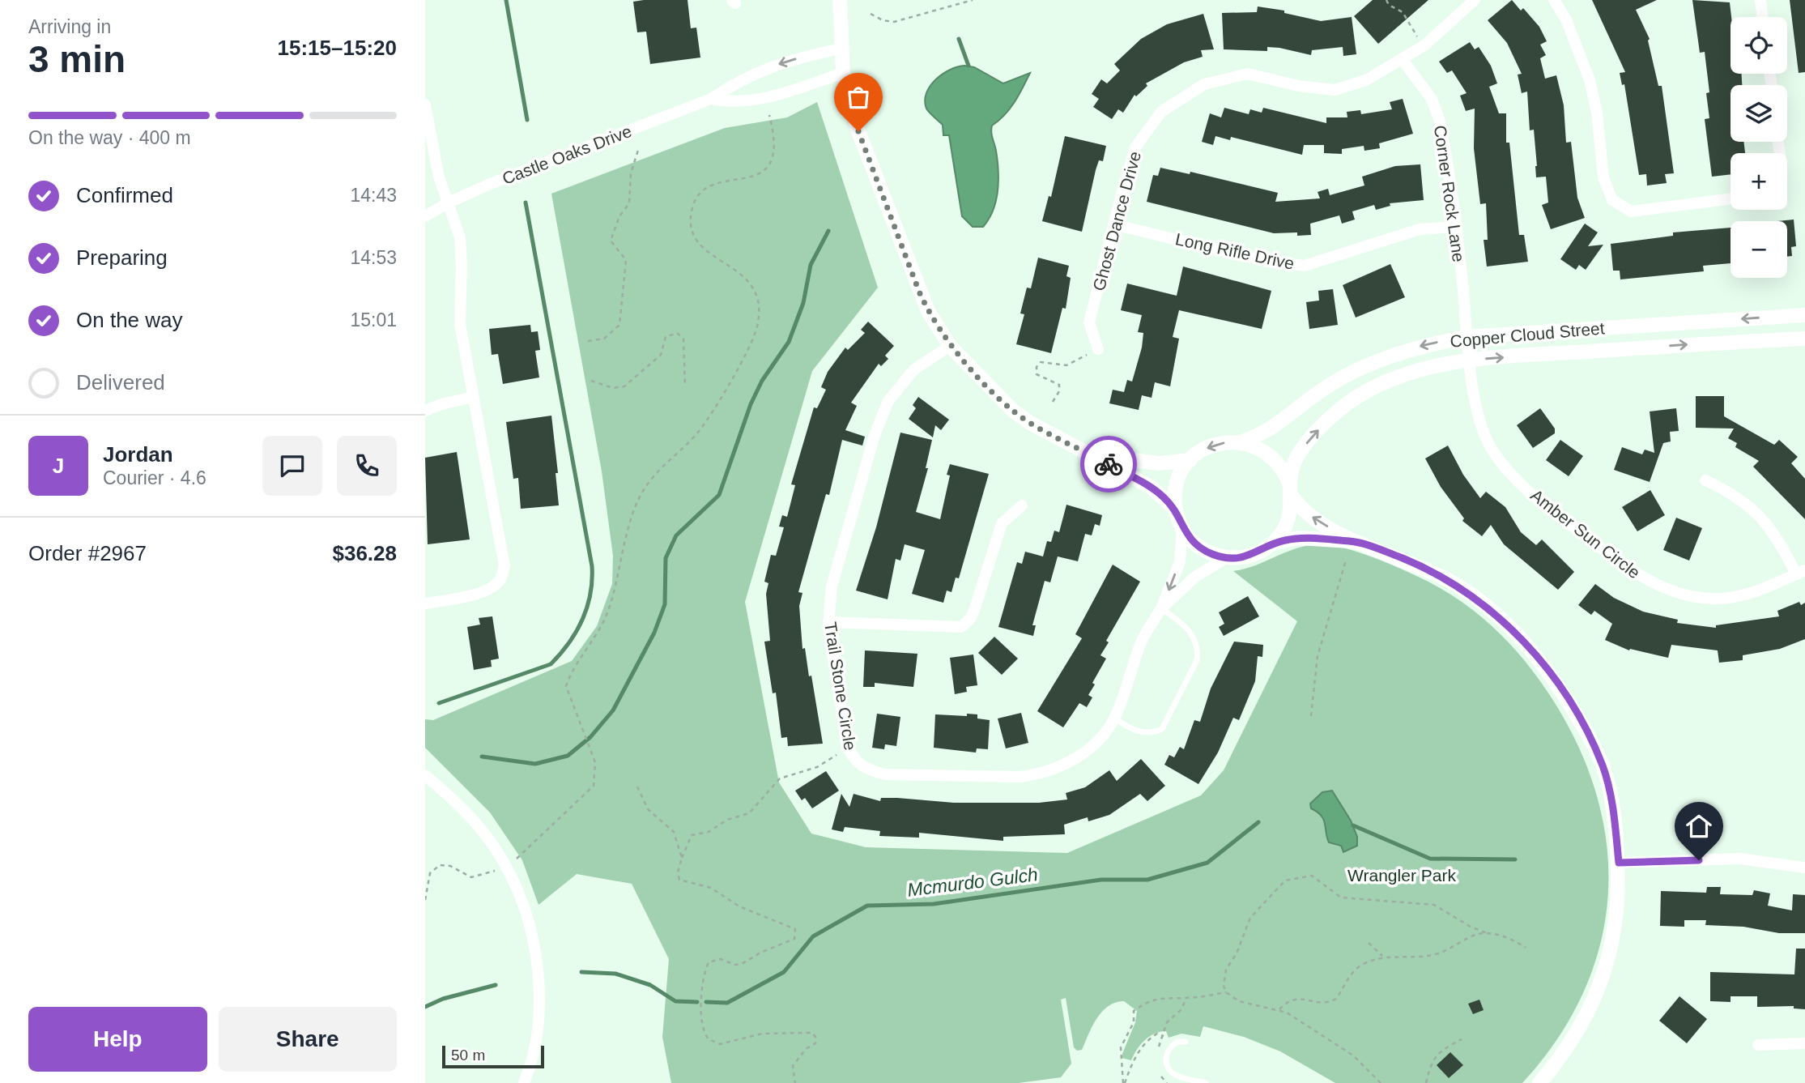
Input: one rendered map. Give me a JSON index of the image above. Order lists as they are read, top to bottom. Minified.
{"streets":{"street":["Castle Oaks Drive","Corner Rock Lane","Ghost Dance Drive","Long Rifle Drive","Copper Cloud Street","Amber Sun Circle","Trail Stone Circle"]},"crossings":[["Corner Rock Lane","Ghost Dance Drive"],["Corner Rock Lane","Long Rifle Drive"],["Corner Rock Lane","Copper Cloud Street"],["Corner Rock Lane","Amber Sun Circle"],["Ghost Dance Drive","Long Rifle Drive"],["Copper Cloud Street","Amber Sun Circle"],["Copper Cloud Street","Trail Stone Circle"]],"water":["Mcmurdo Gulch"],"parks":["Wrangler Park"],"scale_bar":"50 m","page":{"heading":["3 min","Arriving in","15:15–15:20"],"panel":["Jordan","Courier · 4.6","Order #2967","$36.28"],"map_buttons":["+","−"],"bar":"On the way · 400 m","list":[["Confirmed","14:43"],["Preparing","14:53"],["On the way","15:01"],"Delivered"],"round":"J","buttons":["Help","Share"],"scale":"50 m"}}
